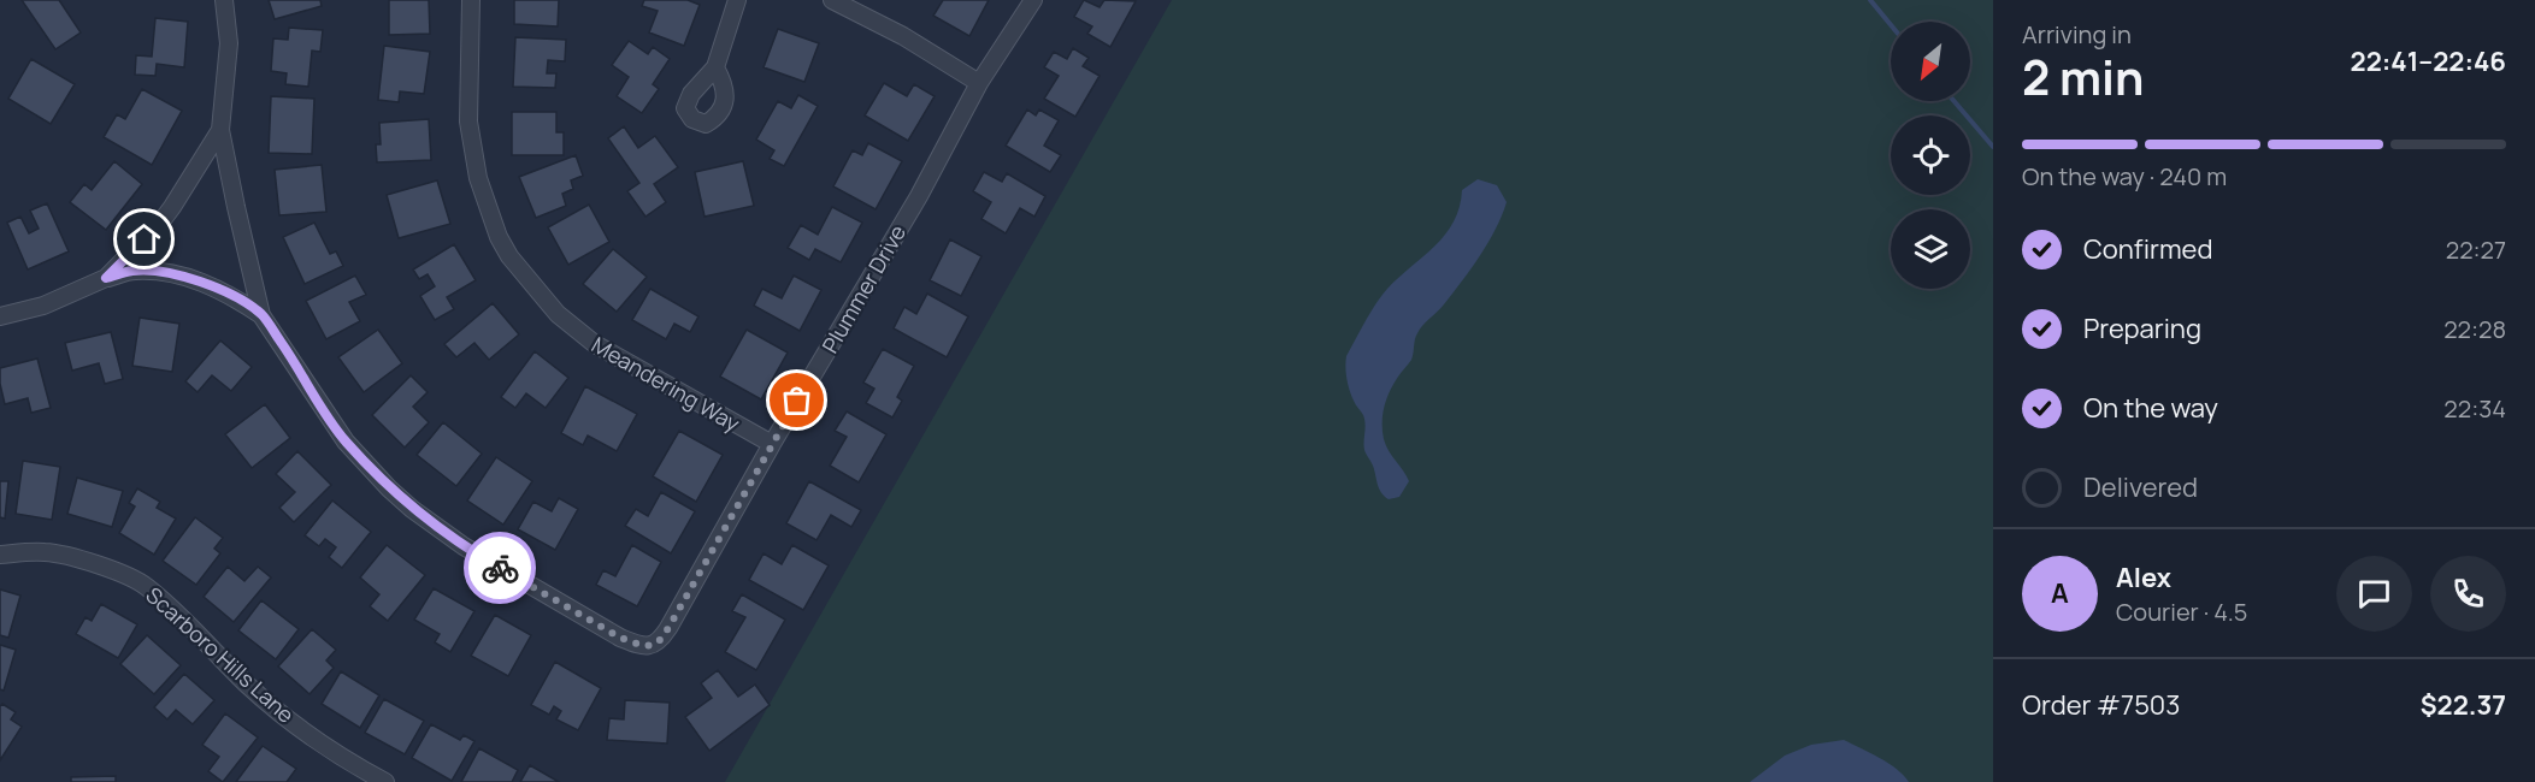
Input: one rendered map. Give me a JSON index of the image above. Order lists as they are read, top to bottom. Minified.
{"streets":{"street":["Plummer Drive","Meandering Way","Scarboro Hills Lane"]},"crossings":[["Plummer Drive","Meandering Way"]],"north":"bottom left","page":{"heading":["2 min","Arriving in","22:41–22:46"],"panel":["Alex","Courier · 4.5","Order #7503","$22.37"],"bar":"On the way · 240 m","list":[["Confirmed","22:27"],["Preparing","22:28"],["On the way","22:34"],"Delivered"],"round":"A"}}
